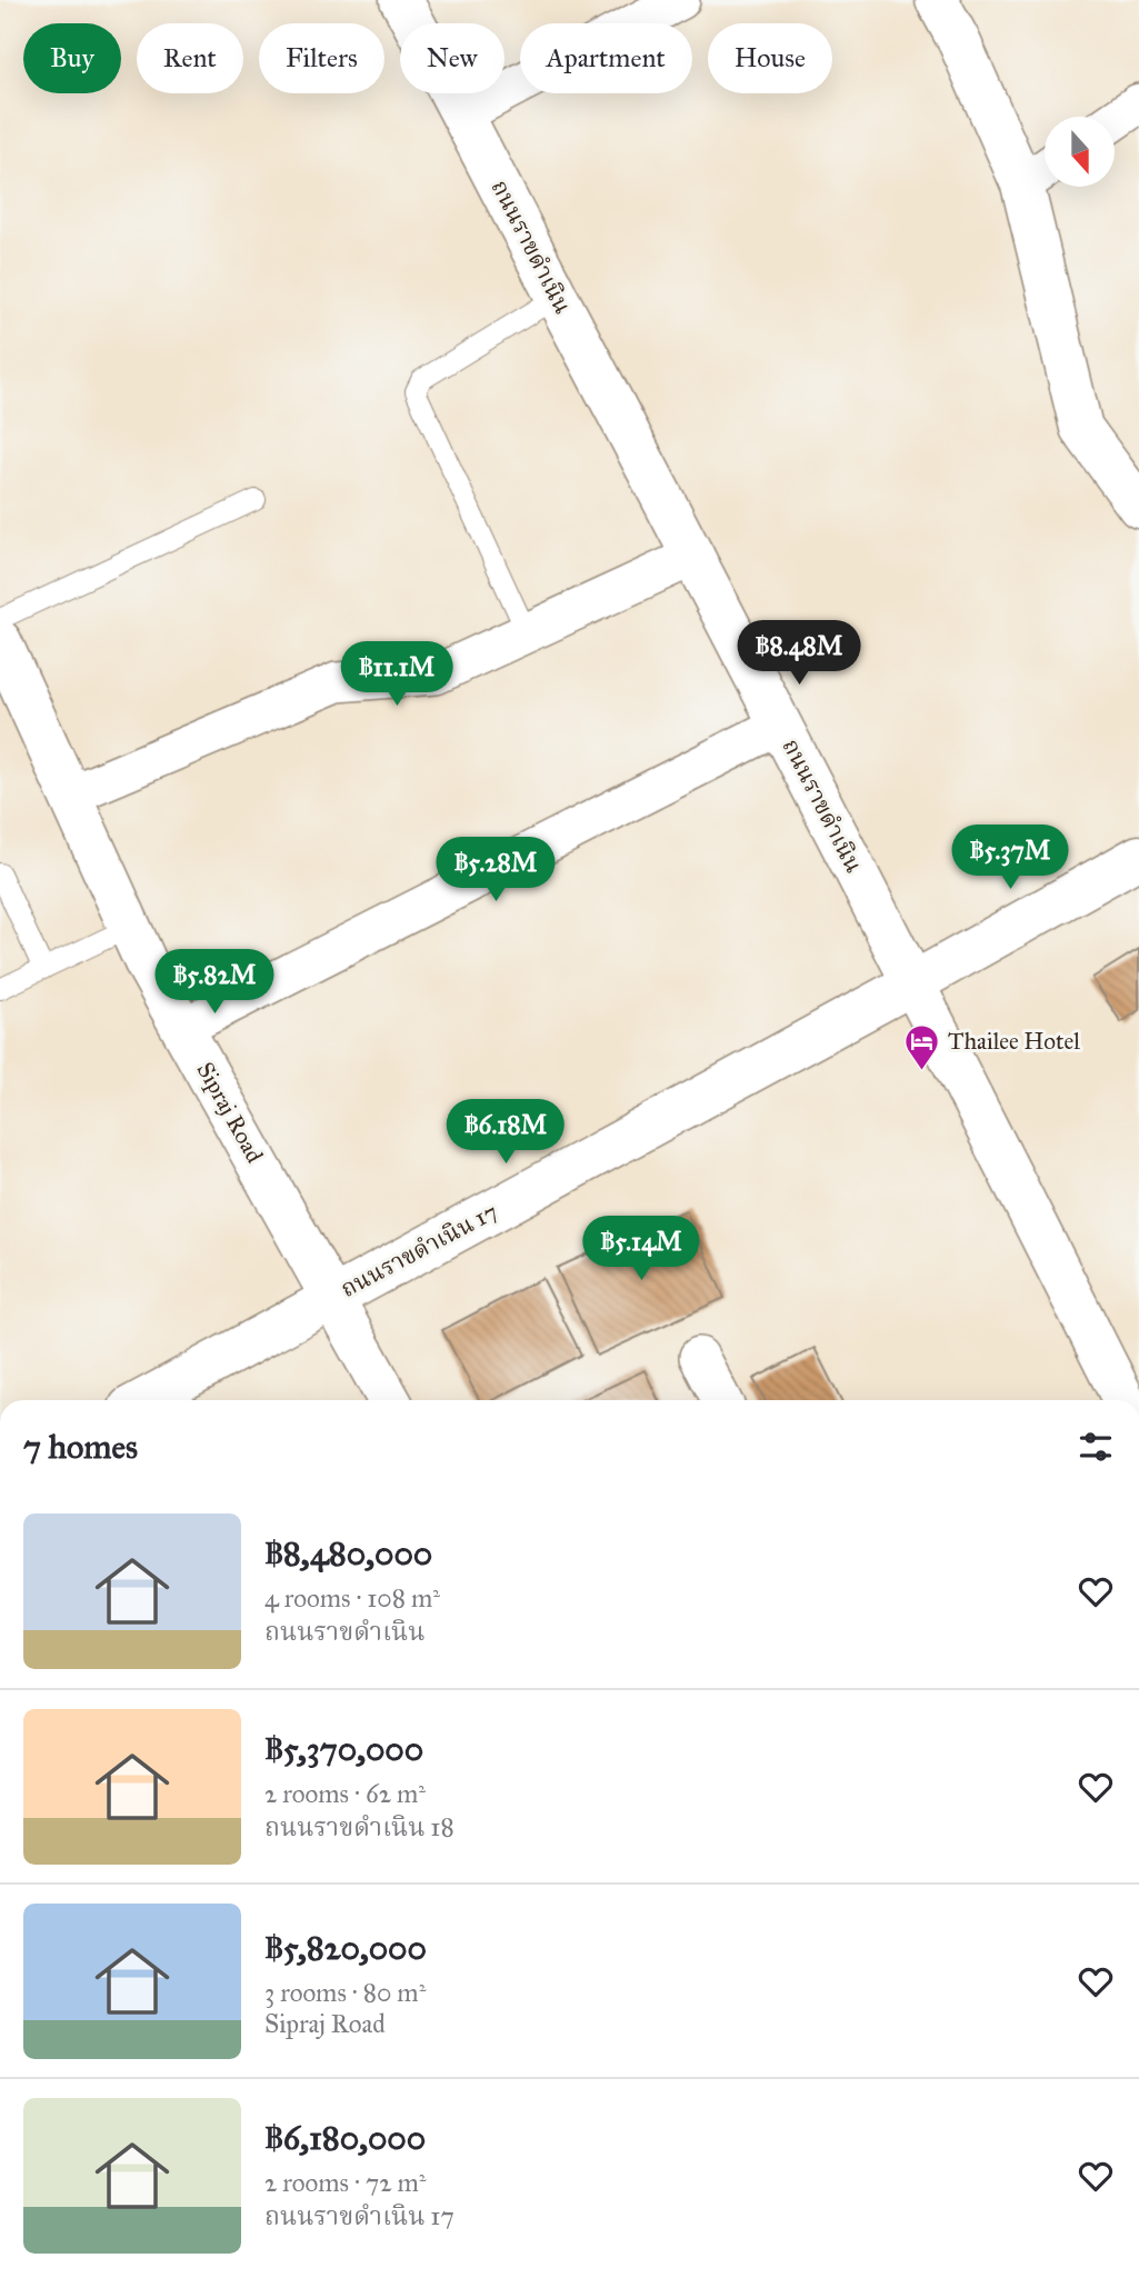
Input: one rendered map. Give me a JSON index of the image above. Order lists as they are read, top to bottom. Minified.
{"streets":{"street":["ถนนราขดำเนิน","Sipraj Road","ถนนราขดำเนิน 17"]},"crossings":[["ถนนราขดำเนิน","ถนนราขดำเนิน 17"],["Sipraj Road","ถนนราขดำเนิน 17"]],"places":{"hotel":["Thailee Hotel"]},"north":"bottom","page":{"chip":["Buy","Rent","Filters","New","Apartment","House"],"price":["฿8.48M","฿11.1M","฿5.37M","฿5.28M","฿5.82M","฿6.18M","฿5.14M"],"heading":"7 homes","list":[{"name":"฿8,480,000","note":"4 rooms · 108 m² · ถนนราขดำเนิน"},{"name":"฿5,370,000","note":"2 rooms · 62 m² · ถนนราขดำเนิน 18"},{"name":"฿5,820,000","note":"3 rooms · 80 m² · Sipraj Road"},{"name":"฿6,180,000","note":"2 rooms · 72 m² · ถนนราขดำเนิน 17"}]}}
